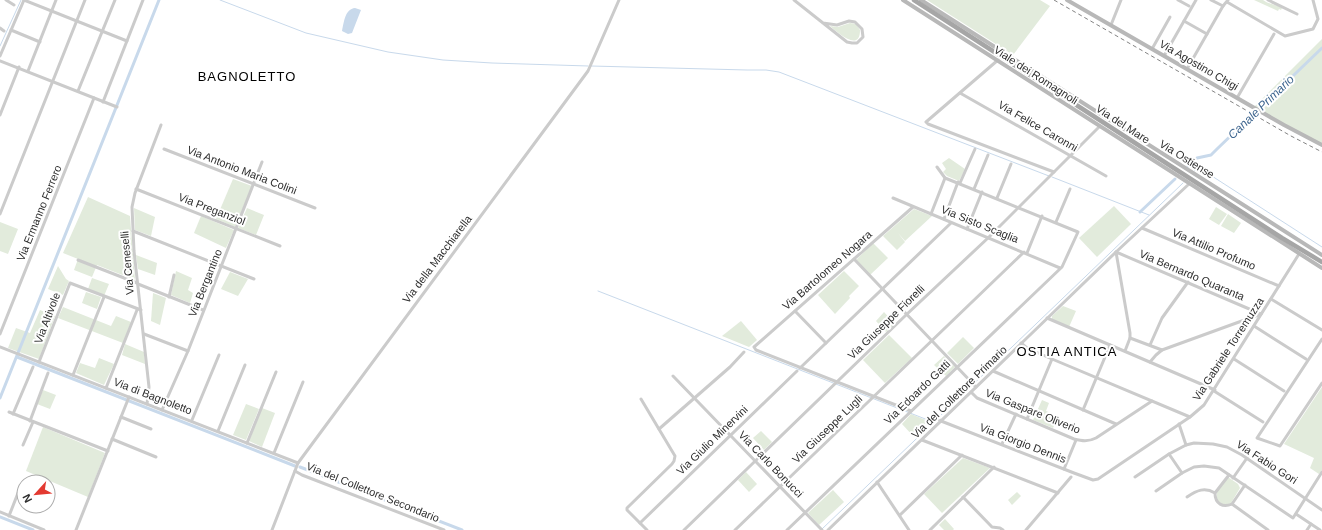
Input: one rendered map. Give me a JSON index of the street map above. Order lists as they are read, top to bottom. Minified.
{"streets":{"main road":["Via Agostino Chigi","Viale dei Romagnoli","Via del Mare","Via Ostiense"],"street":["Via Felice Caronni","Via Antonio Maria Colini","Via Preganziol","Via Ermanno Ferrero","Via Sisto Scaglia","Via Attilio Profumo","Via della Macchiarella","Via Ceneselli","Via Bartolomeo Nogara","Via Bernardo Quaranta","Via Bergantino","Via Altivole","Via Giuseppe Fiorelli","Via Gabriele Torremuzza","Via Edoardo Gatti","Via del Collettore Primario","Via di Bagnoletto","Via Gaspare Oliverio","Via Giuseppe Lugli","Via Giulio Minervini","Via Giorgio Dennis","Via Fabio Gori","Via Carlo Bonucci","Via del Collettore Secondario"]},"crossings":[["Viale dei Romagnoli","Via Giuseppe Fiorelli"],["Viale dei Romagnoli","Via Gabriele Torremuzza"],["Viale dei Romagnoli","Via del Collettore Primario"],["Via Felice Caronni","Via Giuseppe Fiorelli"],["Via Antonio Maria Colini","Via Bergantino"],["Via Preganziol","Via Ceneselli"],["Via Preganziol","Via Bergantino"],["Via Sisto Scaglia","Via Bartolomeo Nogara"],["Via Sisto Scaglia","Via Giuseppe Fiorelli"],["Via Sisto Scaglia","Via Edoardo Gatti"],["Via Sisto Scaglia","Via Giuseppe Lugli"],["Via Attilio Profumo","Via Gabriele Torremuzza"],["Via Attilio Profumo","Via del Collettore Primario"],["Via della Macchiarella","Via di Bagnoletto"],["Via della Macchiarella","Via del Collettore Secondario"],["Via Ceneselli","Via Altivole"],["Via Ceneselli","Via di Bagnoletto"],["Via Bernardo Quaranta","Via Gabriele Torremuzza"],["Via Bernardo Quaranta","Via del Collettore Primario"],["Via Bergantino","Via di Bagnoletto"],["Via Altivole","Via di Bagnoletto"],["Via Giuseppe Fiorelli","Via Carlo Bonucci"],["Via Gabriele Torremuzza","Via Giorgio Dennis"],["Via Edoardo Gatti","Via Carlo Bonucci"],["Via del Collettore Primario","Via Gaspare Oliverio"],["Via del Collettore Primario","Via Giorgio Dennis"],["Via Giuseppe Lugli","Via Carlo Bonucci"],["Via Giulio Minervini","Via Carlo Bonucci"]],"districts":["BAGNOLETTO","OSTIA ANTICA"],"water":["Canale Primario"],"north":"bottom left"}
